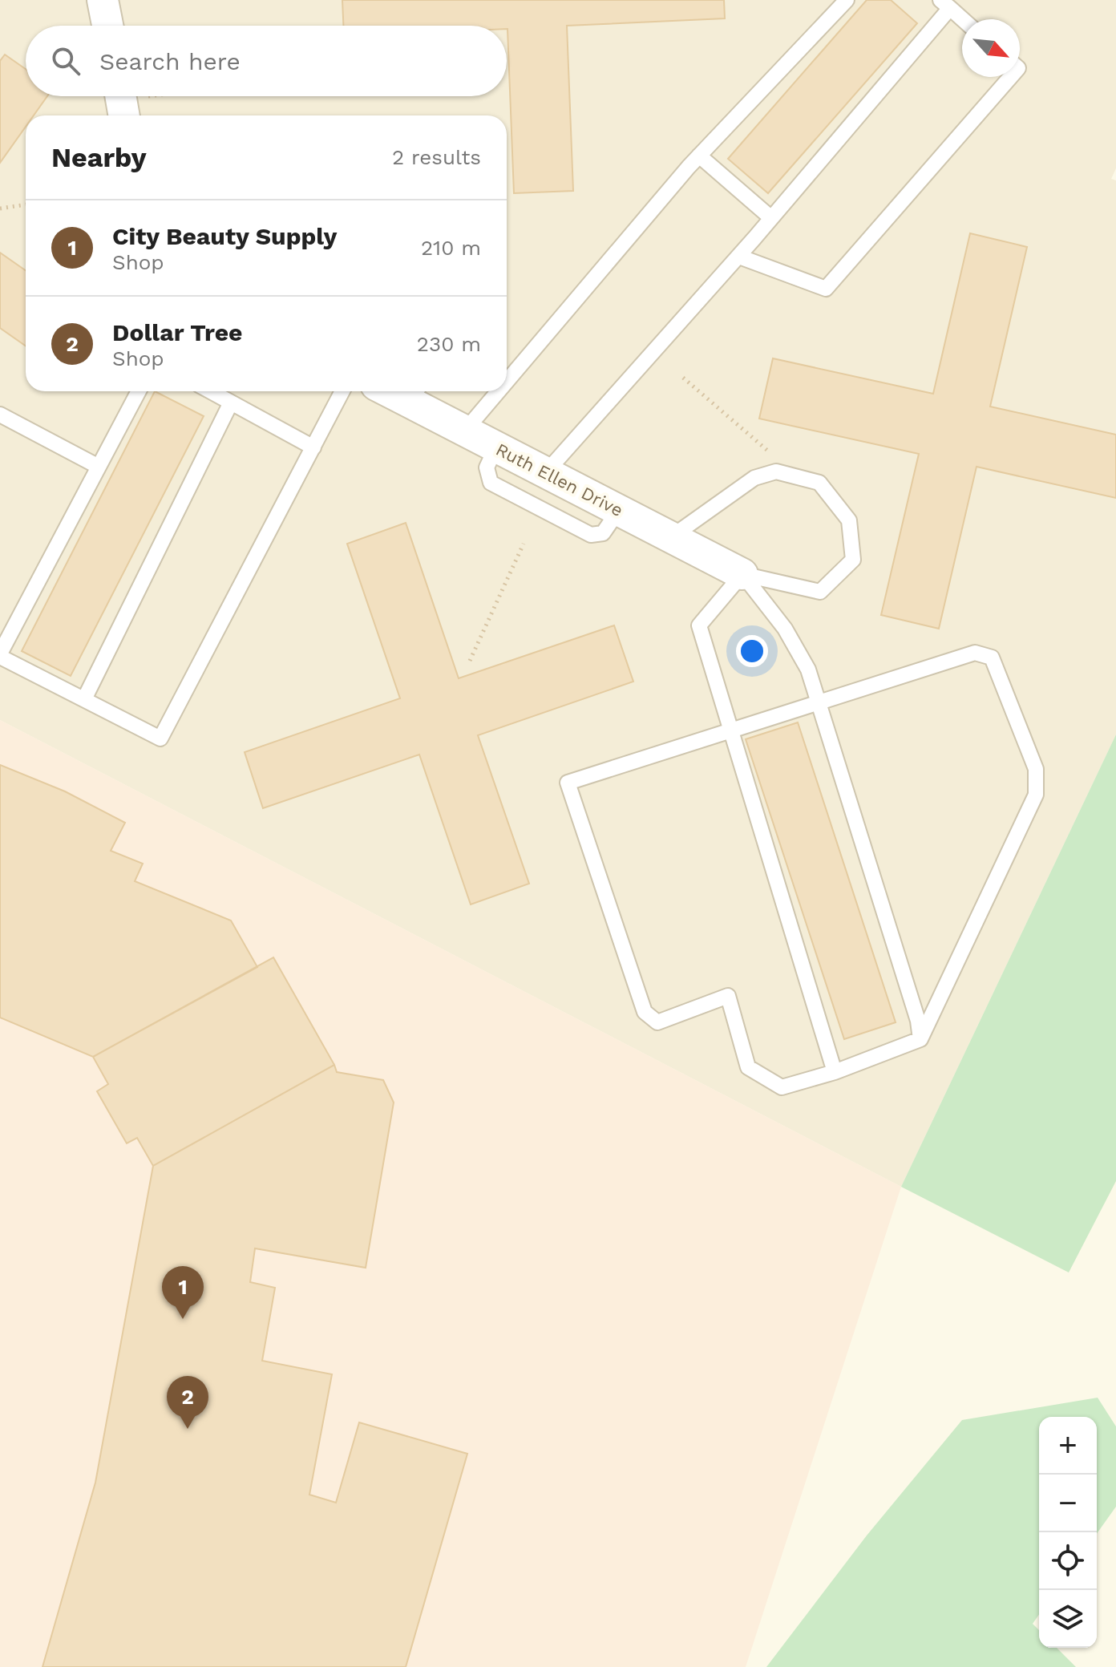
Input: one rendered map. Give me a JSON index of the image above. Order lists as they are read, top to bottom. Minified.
{"streets":{"street":["Ruth Ellen Drive"]},"north":"bottom right","page":{"search":"Search here","heading":["Nearby","2 results"],"list":[{"mark":"1","name":"City Beauty Supply","note":"Shop","value":"210 m"},{"mark":"2","name":"Dollar Tree","note":"Shop","value":"230 m"}],"pins":["1","2"],"map_buttons":["+","−"]}}
